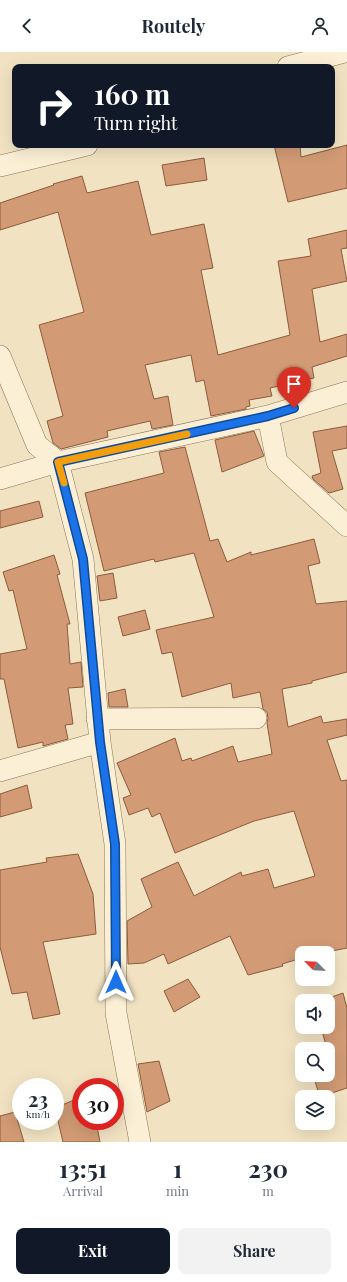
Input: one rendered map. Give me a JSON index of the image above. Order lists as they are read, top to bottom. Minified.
{"north":"top left","page":{"header":"Routely","turn":["160 m","Turn right"],"speed":"23 km/h","limit":"30","eta":["13:51","Arrival","1","min","230","m"],"buttons":["Exit","Share"]}}
